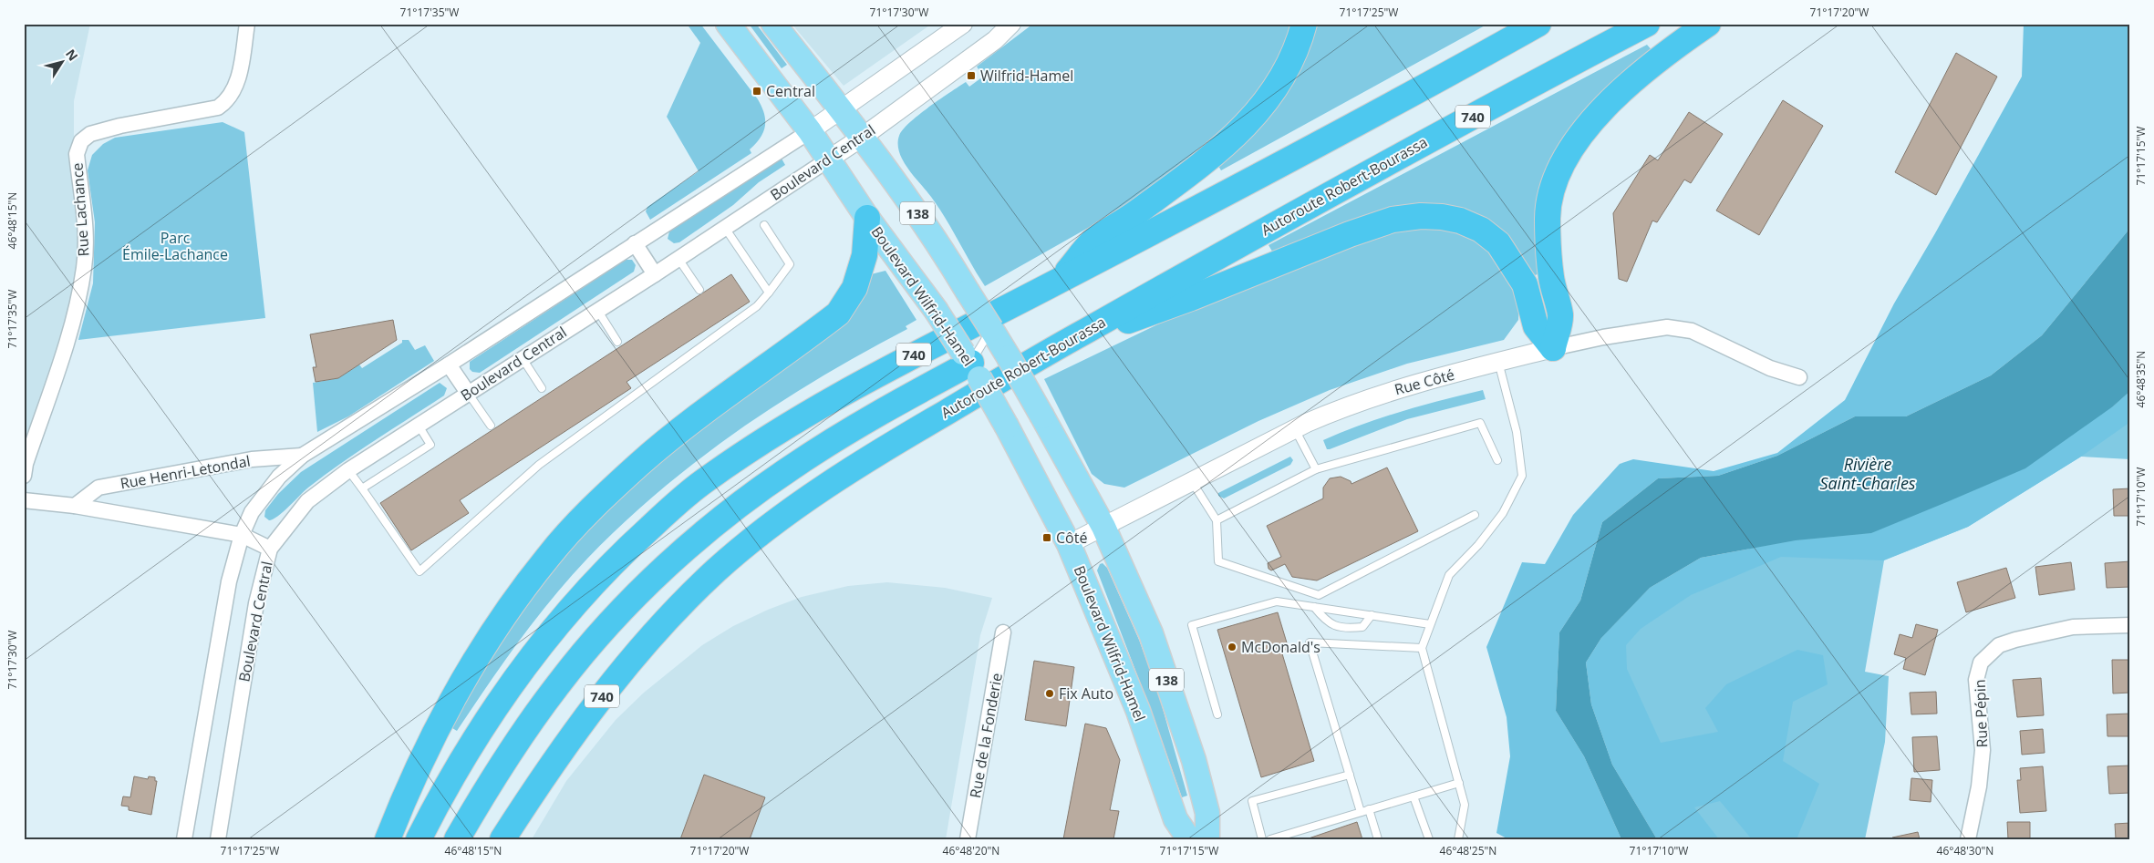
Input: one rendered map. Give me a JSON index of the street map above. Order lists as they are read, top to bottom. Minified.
{"streets":{"highway":["740","Autoroute Robert-Bourassa"],"main road":["138","Boulevard Wilfrid-Hamel"],"street":["Boulevard Central","Rue Lachance","Rue Côté","Rue Henri-Letondal","Rue Pépin","Rue de la Fonderie"]},"crossings":[["Boulevard Central","138"],["Boulevard Central","Boulevard Wilfrid-Hamel"],["Boulevard Central","Rue Henri-Letondal"],["138","Rue Côté"],["Boulevard Wilfrid-Hamel","Rue Côté"]],"water":["Rivière Saint-Charles"],"parks":["Parc Émile-Lachance"],"places":{"transit":["Wilfrid-Hamel","Central","Côté"],"other":["McDonald's","Fix Auto"]},"north":"top right","coordinates":["71°17'35\"W","71°17'30\"W","71°17'25\"W","71°17'20\"W","71°17'15\"W","46°48'15\"N","46°48'35\"N","71°17'10\"W","46°48'20\"N","46°48'25\"N","46°48'30\"N"]}
